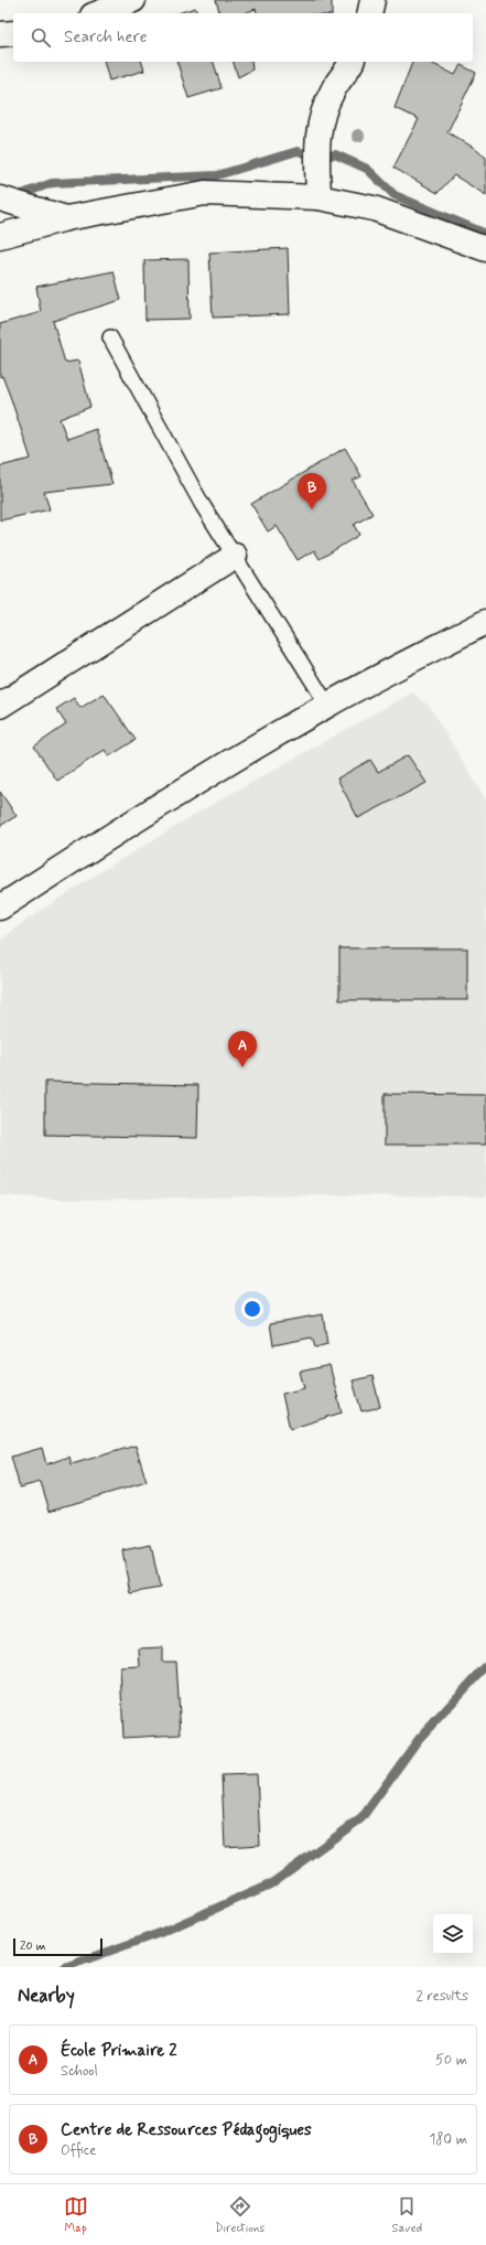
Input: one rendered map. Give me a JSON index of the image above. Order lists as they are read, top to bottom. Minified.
{"scale_bar":"20 m","page":{"search":"Search here","pins":["B","A"],"scale":"20 m","heading":["Nearby","2 results"],"list":[{"mark":"A","name":"École Primaire 2","note":"School","value":"50 m"},{"mark":"B","name":"Centre de Ressources Pédagogiques","note":"Office","value":"180 m"}],"nav":["Map","Directions","Saved"]}}
